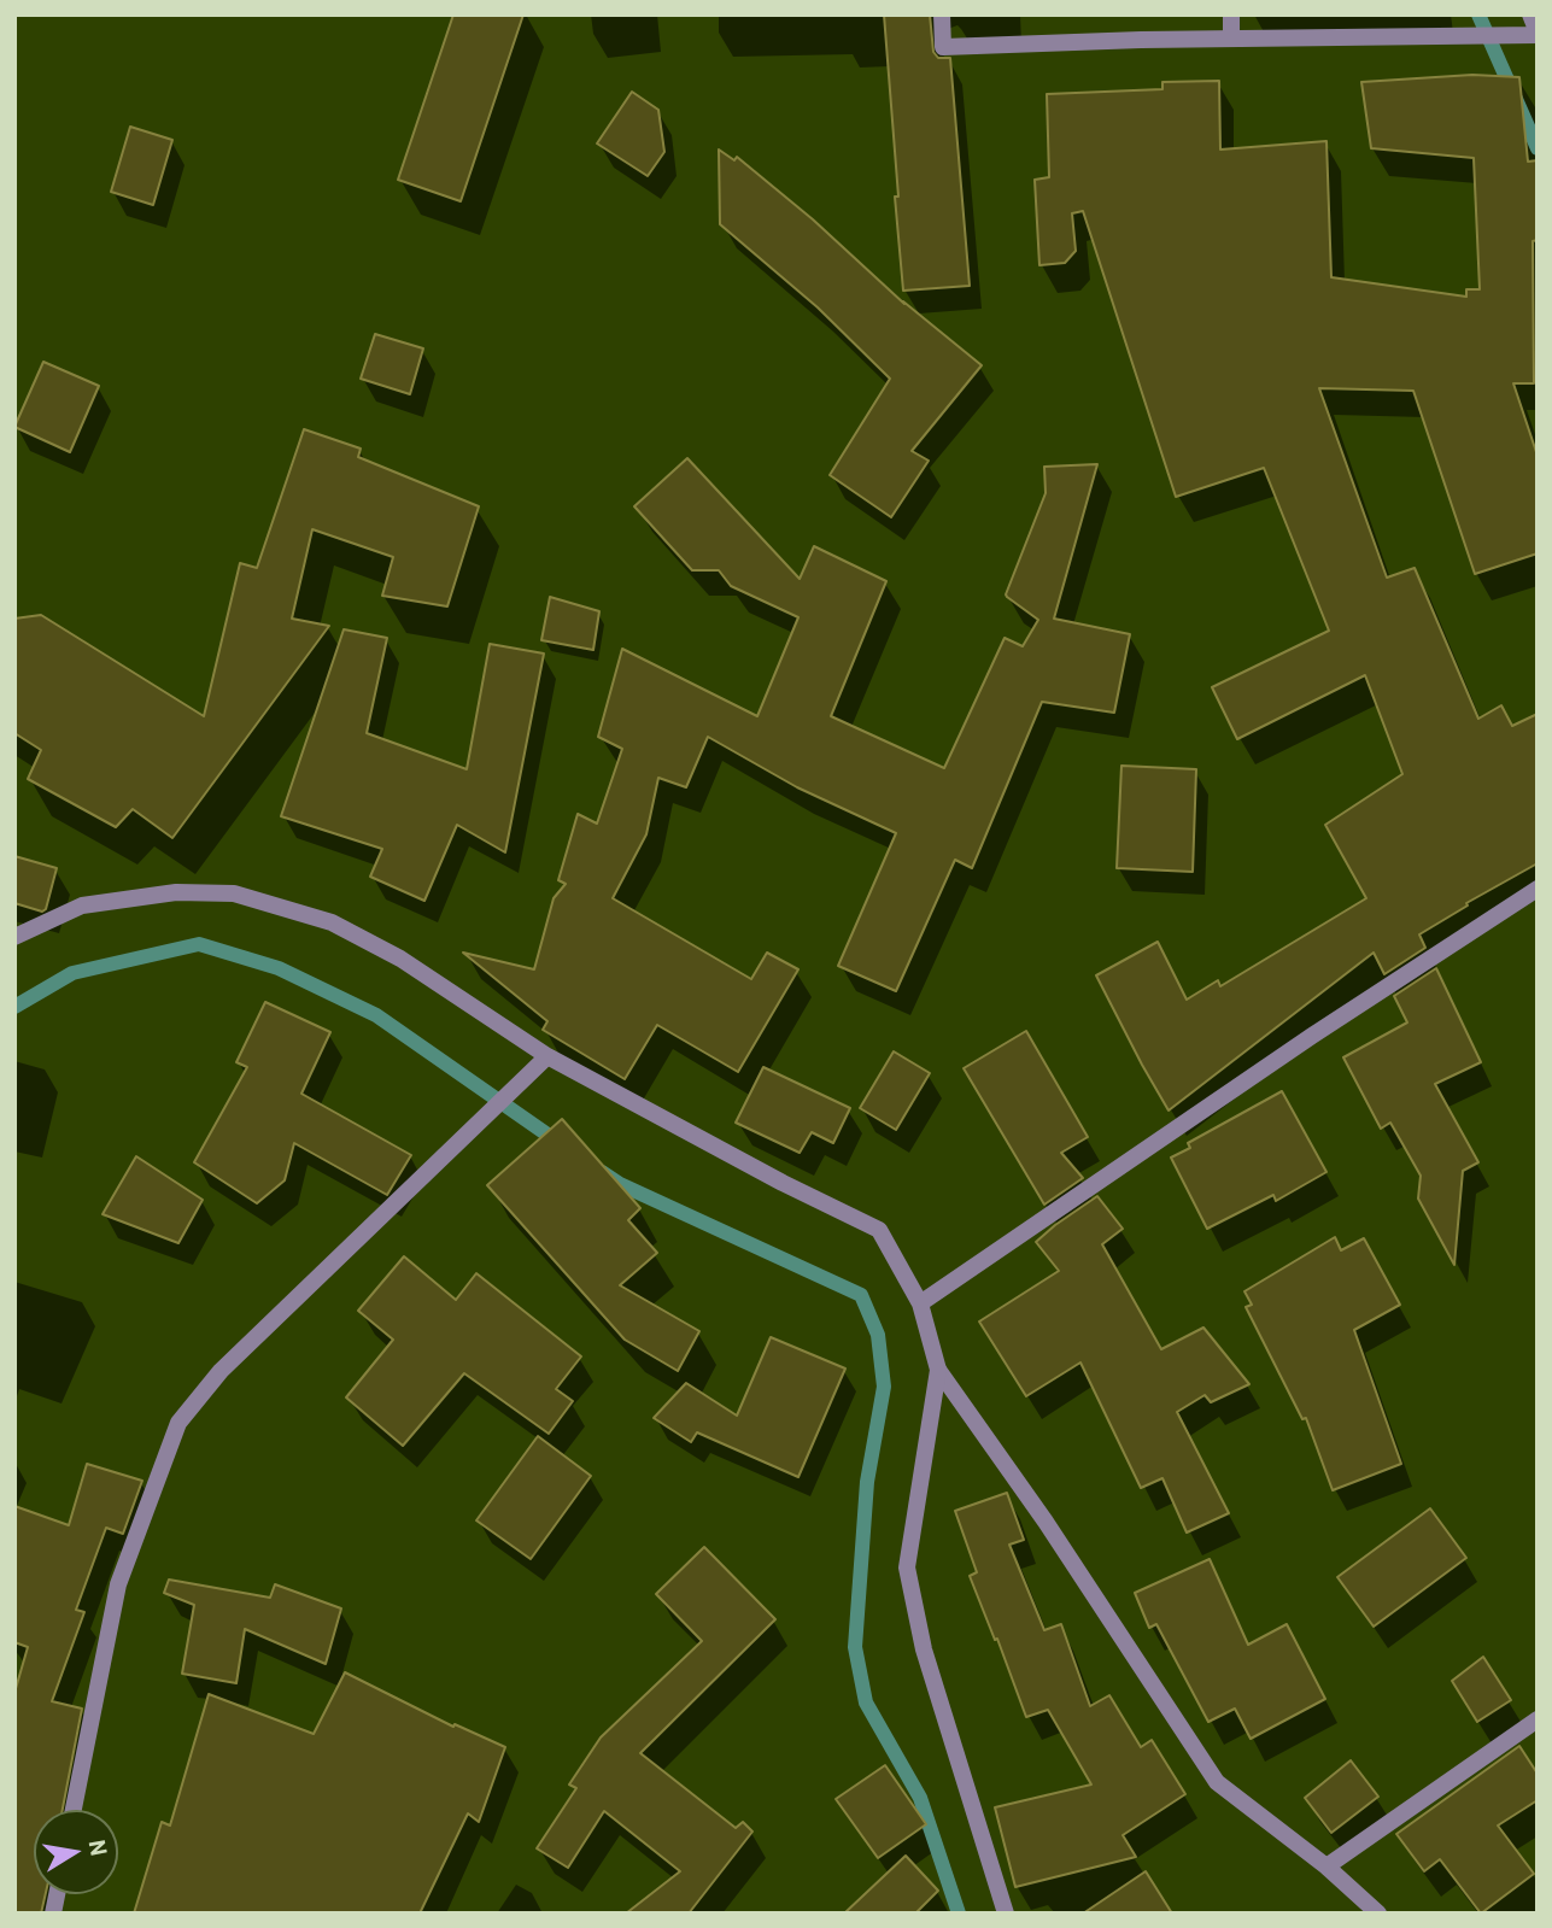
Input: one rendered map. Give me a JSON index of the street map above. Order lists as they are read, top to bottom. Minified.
{"north":"right"}
